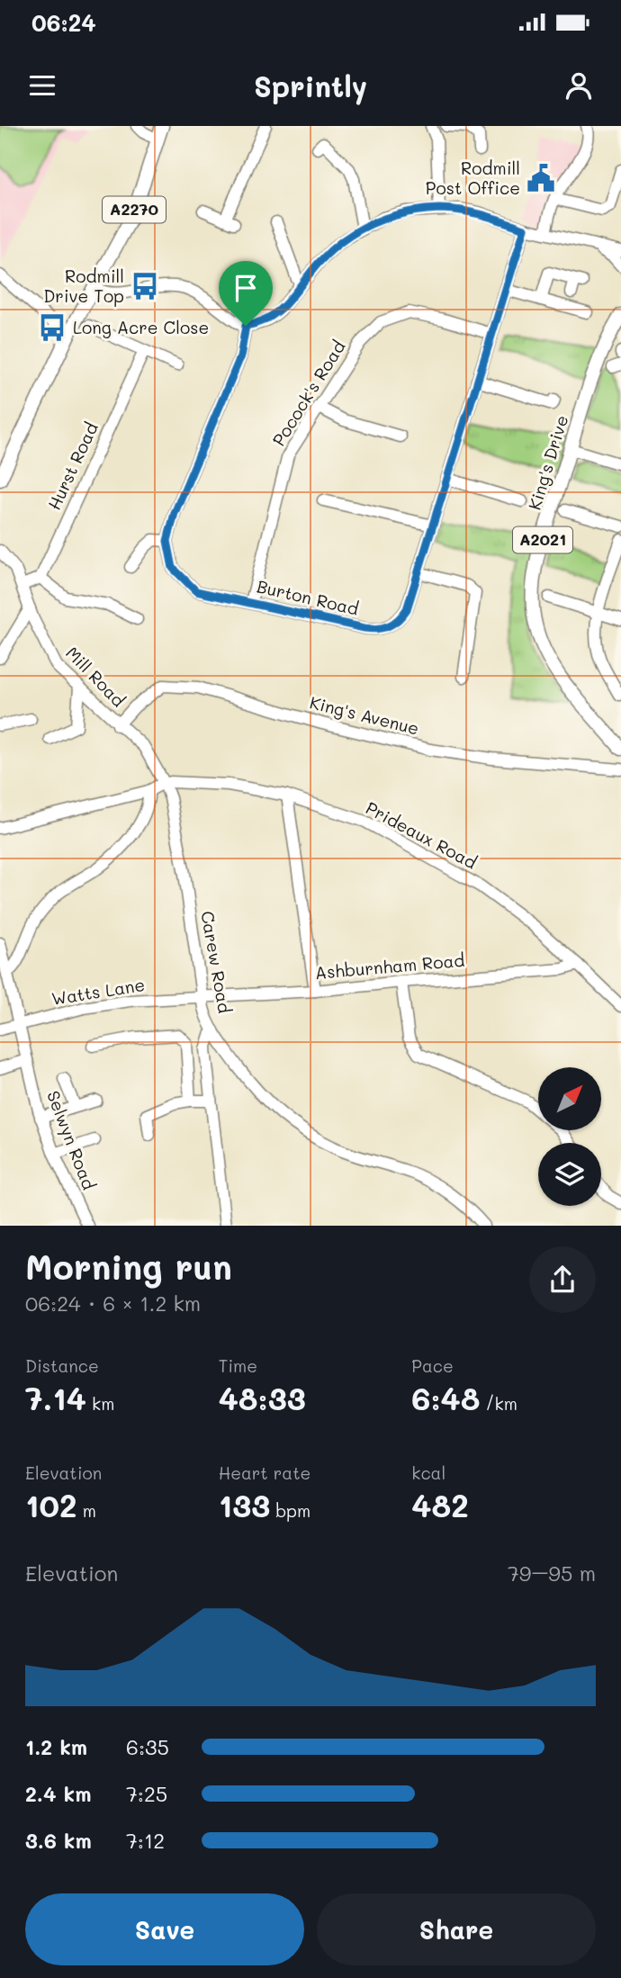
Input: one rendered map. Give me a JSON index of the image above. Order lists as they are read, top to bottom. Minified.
{"streets":{"main road":["A2270","King's Drive","A2021"],"street":["Pocock's Road","Hurst Road","Burton Road","Mill Road","King's Avenue","Prideaux Road","Carew Road","Ashburnham Road","Watts Lane","Selwyn Road"]},"crossings":[["Pocock's Road","Burton Road"],["Mill Road","King's Avenue"],["Mill Road","Prideaux Road"],["Mill Road","Carew Road"],["Prideaux Road","Carew Road"],["Prideaux Road","Ashburnham Road"],["Carew Road","Ashburnham Road"],["Carew Road","Watts Lane"],["Ashburnham Road","Watts Lane"],["Watts Lane","Selwyn Road"]],"places":{"public building":["Rodmill Post Office"],"bus stop":["Rodmill Drive Top","Long Acre Close"]},"north":"top right","page":{"status":"06:24","header":"Sprintly","heading":["Morning run","06:24 · 6 × 1.2 km"],"stats":[["Distance","7.14 km"],["Time","48:33"],["Pace","6:48 /km"],["Elevation","102 m"],["Heart rate","133 bpm"],["kcal","482"]],"chart":["Elevation","79–95 m"],"list":[{"name":"1.2 km","note":"6:35"},{"name":"2.4 km","note":"7:25"},{"name":"3.6 km","note":"7:12"}],"buttons":["Save","Share"]}}
